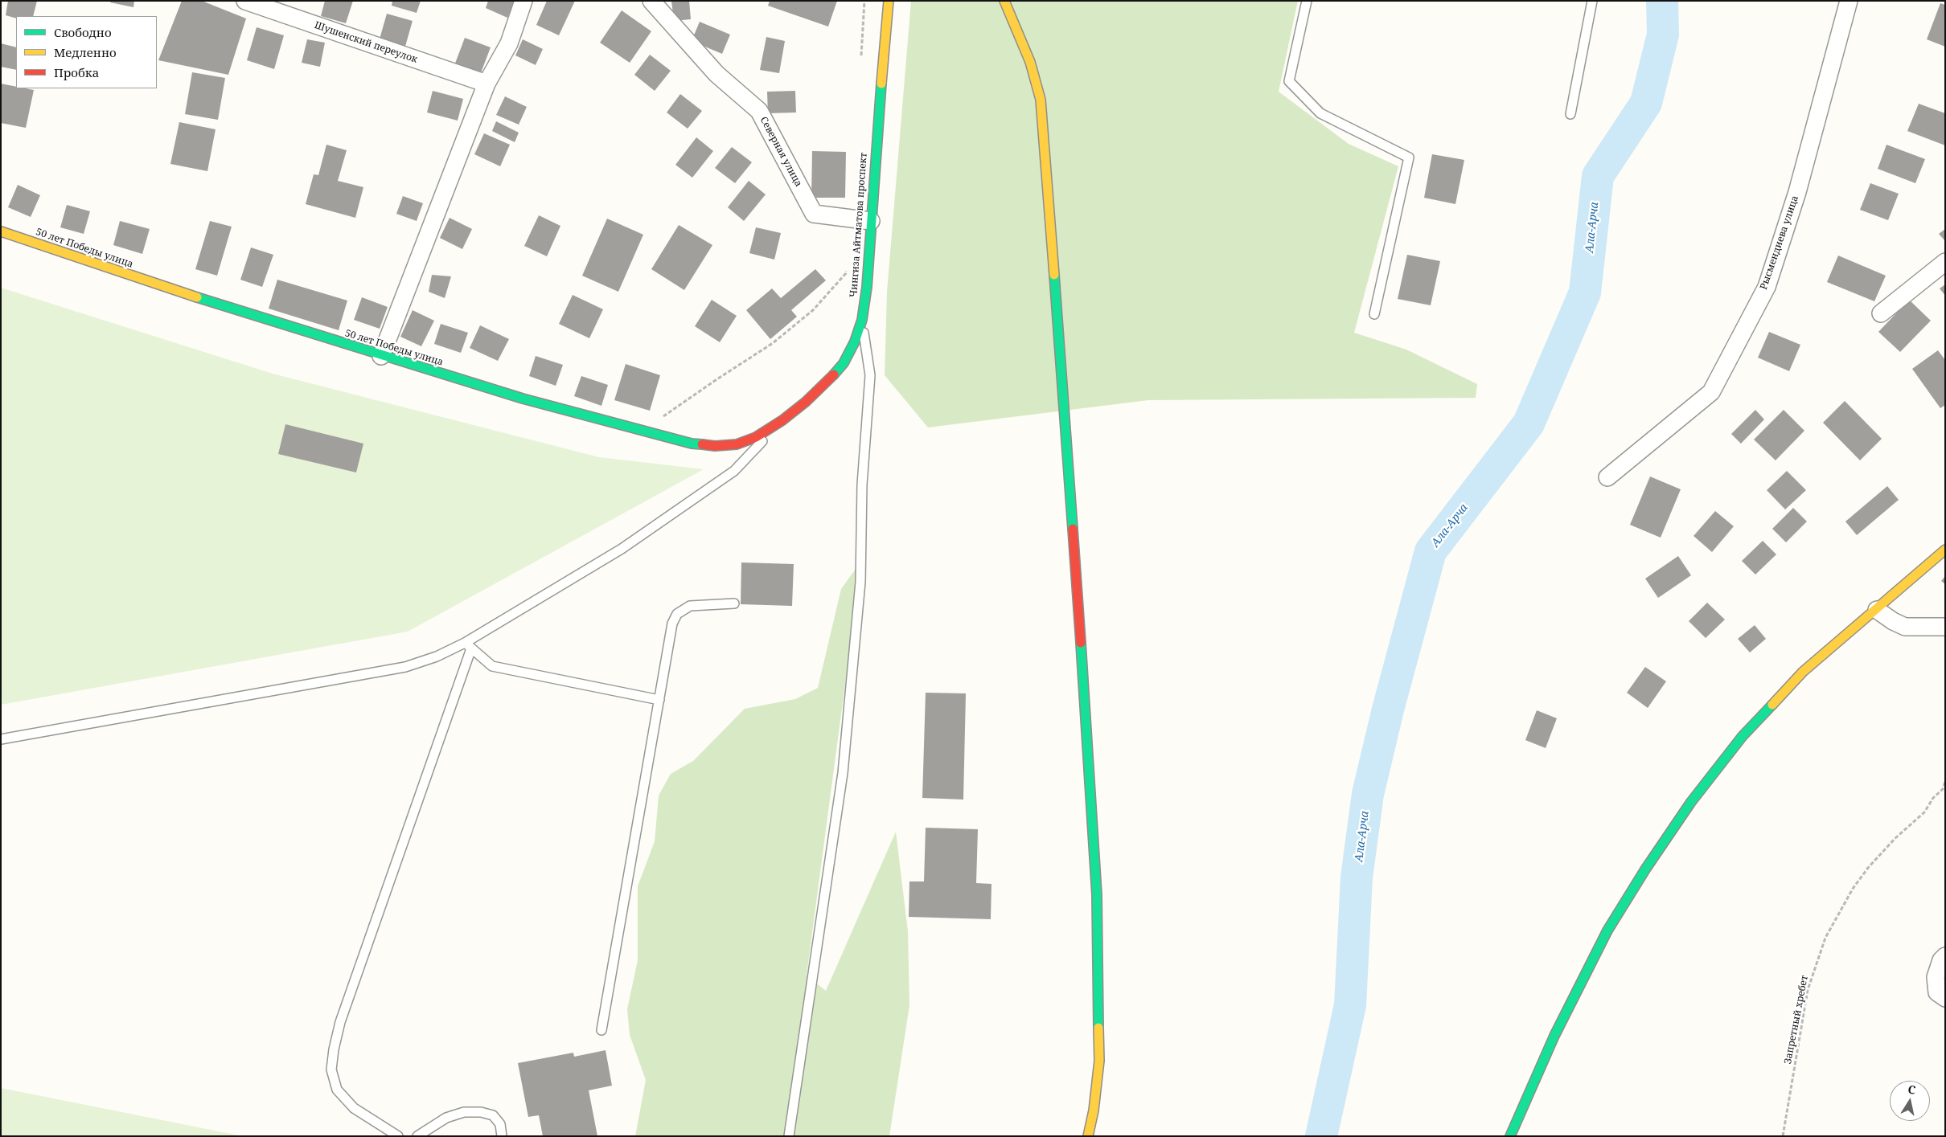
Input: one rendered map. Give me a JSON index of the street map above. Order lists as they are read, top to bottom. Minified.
{"streets":{"street":["Шушенский переулок","Северная улица","Чингиза Айтматова проспект","Рысмендиева улица","50 лет Победы улица"],"path":["Запретный хребет"]},"crossings":[["Северная улица","Чингиза Айтматова проспект"],["Чингиза Айтматова проспект","50 лет Победы улица"]],"water":["Ала-Арча"],"legend":["Свободно","Медленно","Пробка"],"north":"top"}
